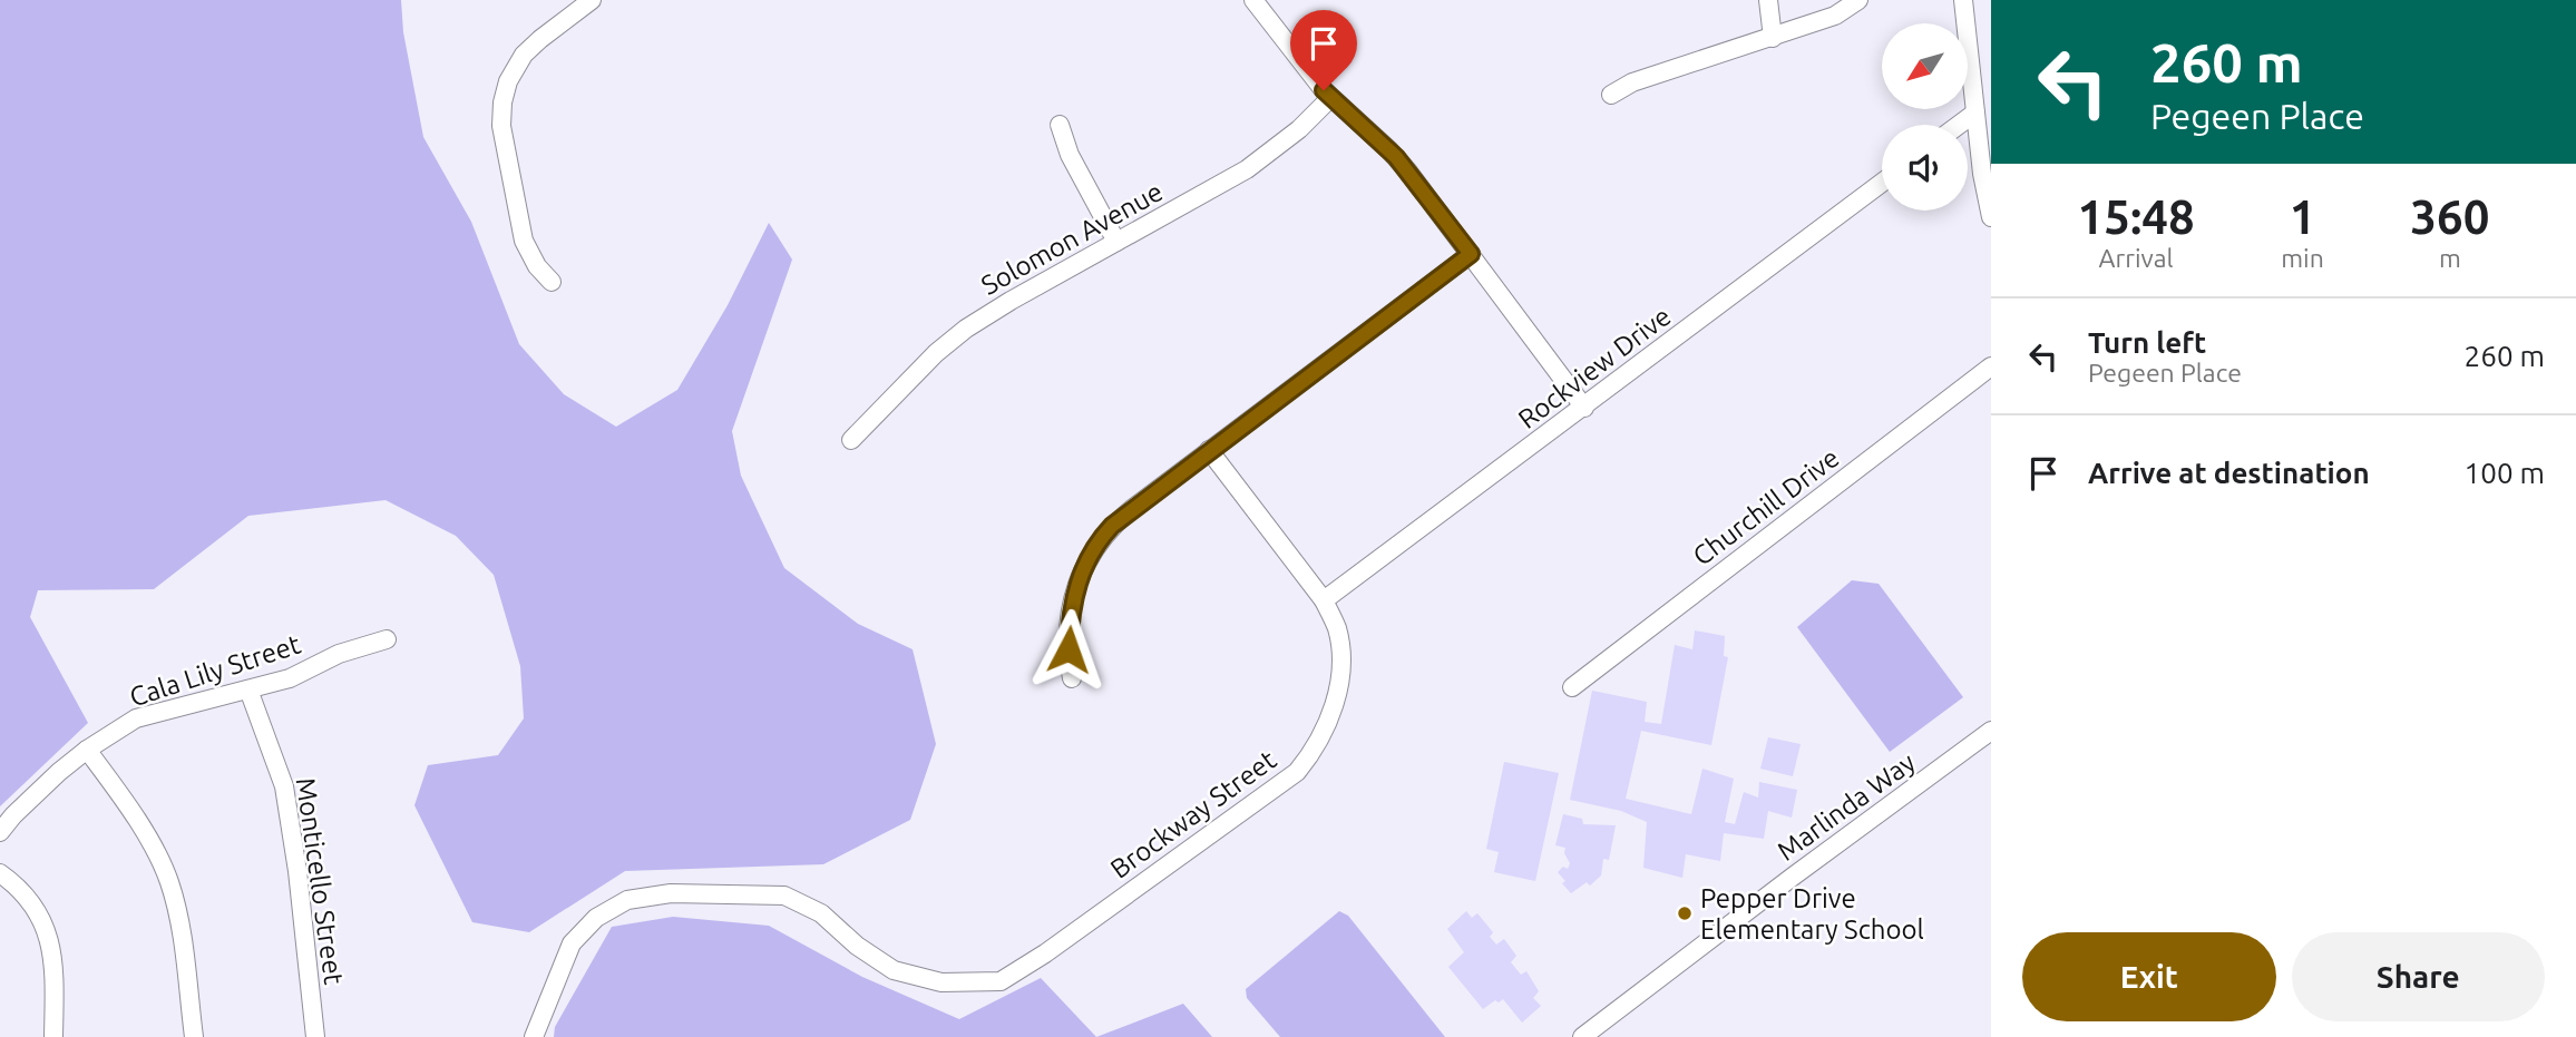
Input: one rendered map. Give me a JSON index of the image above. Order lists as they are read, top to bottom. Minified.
{"streets":{"street":["Solomon Avenue","Rockview Drive","Churchill Drive","Cala Lily Street","Marlinda Way","Brockway Street","Monticello Street"]},"crossings":[["Rockview Drive","Brockway Street"],["Cala Lily Street","Monticello Street"]],"places":["Pepper Drive Elementary School"],"north":"bottom left","page":{"turn":["260 m","Pegeen Place"],"eta":["15:48","Arrival","1","min","360","m"],"list":[{"name":"Turn left","note":"Pegeen Place","value":"260 m"},{"name":"Arrive at destination","value":"100 m"}],"buttons":["Exit","Share"]}}
